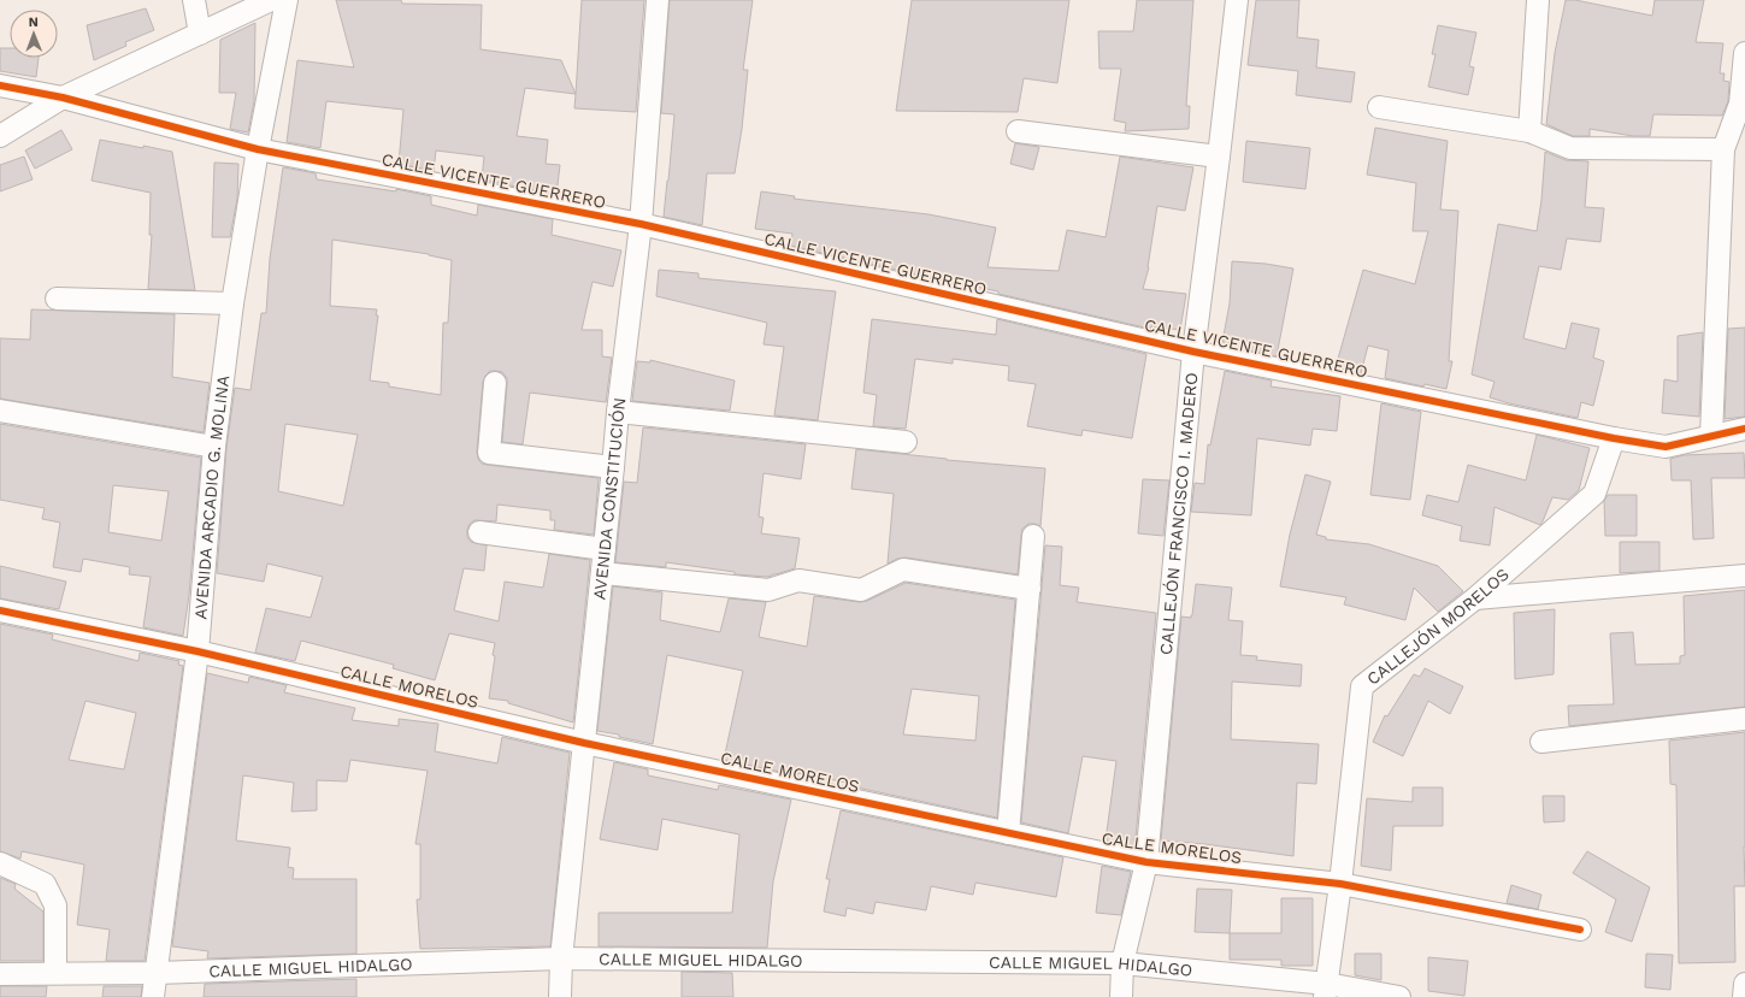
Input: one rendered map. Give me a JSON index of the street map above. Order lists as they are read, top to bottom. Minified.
{"streets":{"street":["CALLE VICENTE GUERRERO","AVENIDA ARCADIO G. MOLINA","AVENIDA CONSTITUCIÓN","CALLEJÓN FRANCISCO I. MADERO","CALLEJÓN MORELOS","CALLE MORELOS","CALLE MIGUEL HIDALGO"]},"crossings":[["CALLE VICENTE GUERRERO","AVENIDA ARCADIO G. MOLINA"],["CALLE VICENTE GUERRERO","AVENIDA CONSTITUCIÓN"],["CALLE VICENTE GUERRERO","CALLEJÓN FRANCISCO I. MADERO"],["CALLE VICENTE GUERRERO","CALLEJÓN MORELOS"],["AVENIDA ARCADIO G. MOLINA","CALLE MORELOS"],["AVENIDA ARCADIO G. MOLINA","CALLE MIGUEL HIDALGO"],["AVENIDA CONSTITUCIÓN","CALLE MORELOS"],["AVENIDA CONSTITUCIÓN","CALLE MIGUEL HIDALGO"],["CALLEJÓN FRANCISCO I. MADERO","CALLE MORELOS"],["CALLEJÓN FRANCISCO I. MADERO","CALLE MIGUEL HIDALGO"],["CALLEJÓN MORELOS","CALLE MORELOS"],["CALLEJÓN MORELOS","CALLE MIGUEL HIDALGO"]],"north":"top"}
